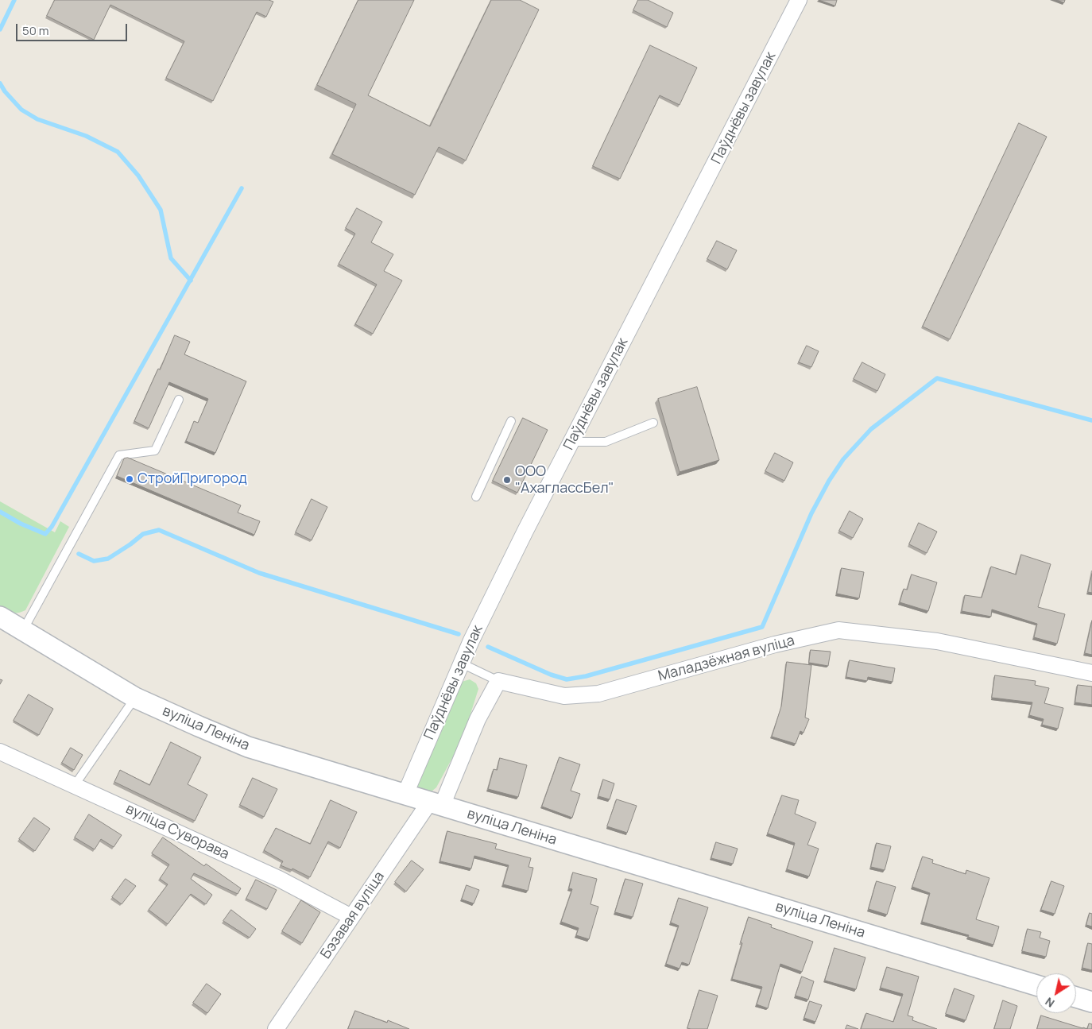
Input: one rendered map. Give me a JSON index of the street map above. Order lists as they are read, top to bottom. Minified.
{"streets":{"street":["Паўднёвы завулак","Маладзёжная вуліца","вуліца Леніна","вуліца Суворава","Бэзавая вуліца"]},"crossings":[["Паўднёвы завулак","вуліца Леніна"],["вуліца Леніна","Бэзавая вуліца"],["вуліца Суворава","Бэзавая вуліца"]],"places":["СтройПригород","ООО \"АхаглассБел\""],"scale_bar":"50 m","north":"bottom left"}
